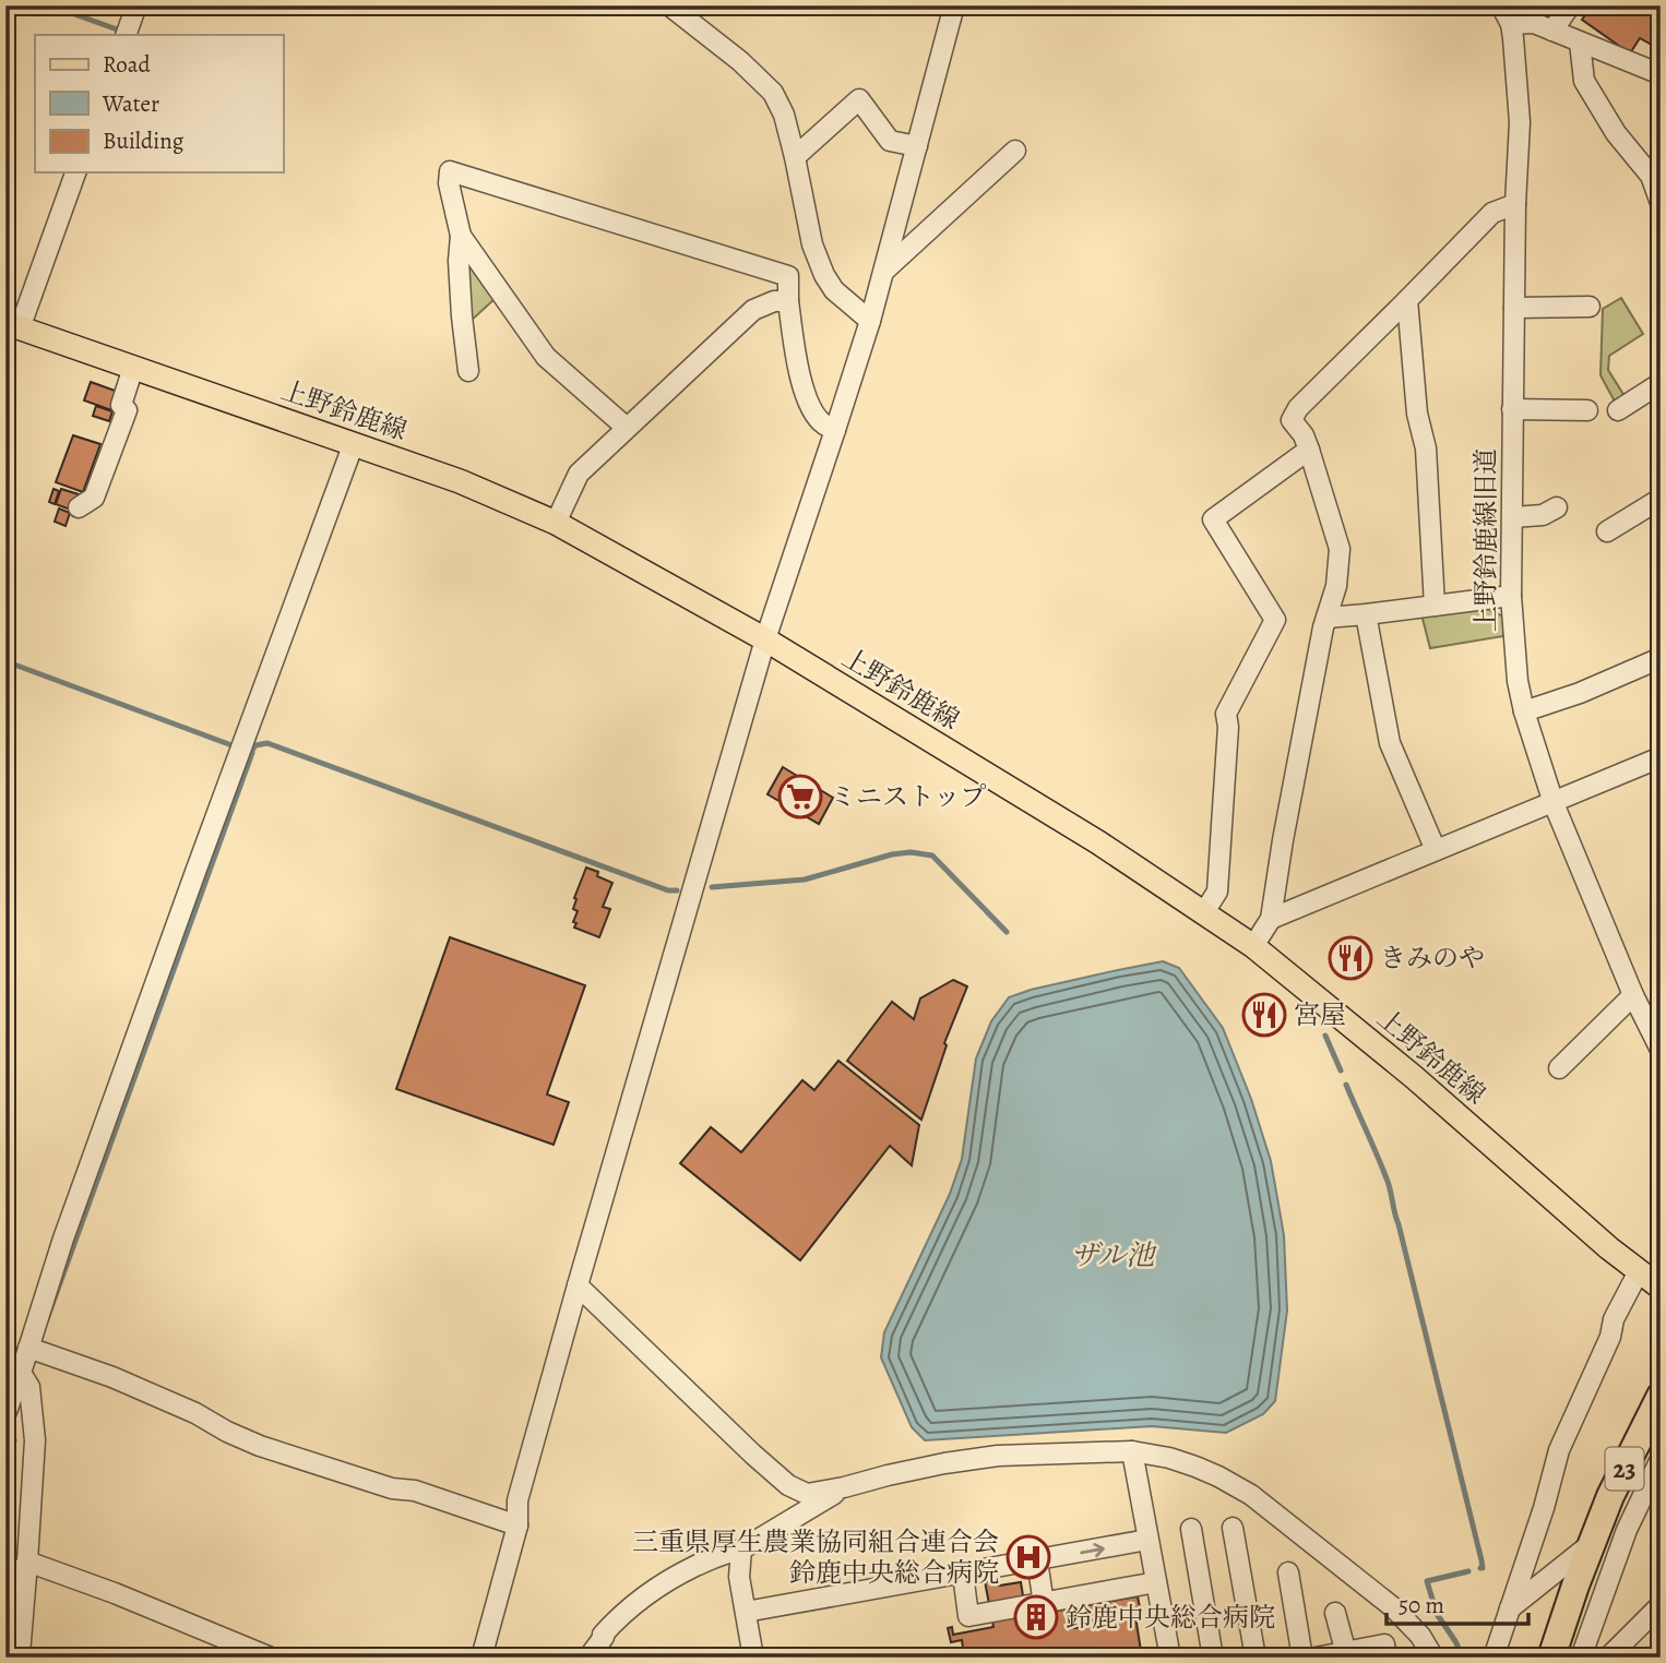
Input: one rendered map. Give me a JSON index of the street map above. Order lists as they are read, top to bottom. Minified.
{"streets":{"highway":["23"],"main road":["上野鈴鹿線"],"street":["上野鈴鹿線旧道"]},"water":["ザル池"],"places":{"supermarket":["ミニストップ"],"restaurant":["きみのや","宮屋"],"hospital":["三重県厚生農業協同組合連合会 鈴鹿中央総合病院"],"building":["鈴鹿中央総合病院"]},"legend":["Road","Water","Building"],"scale_bar":"50 m"}
